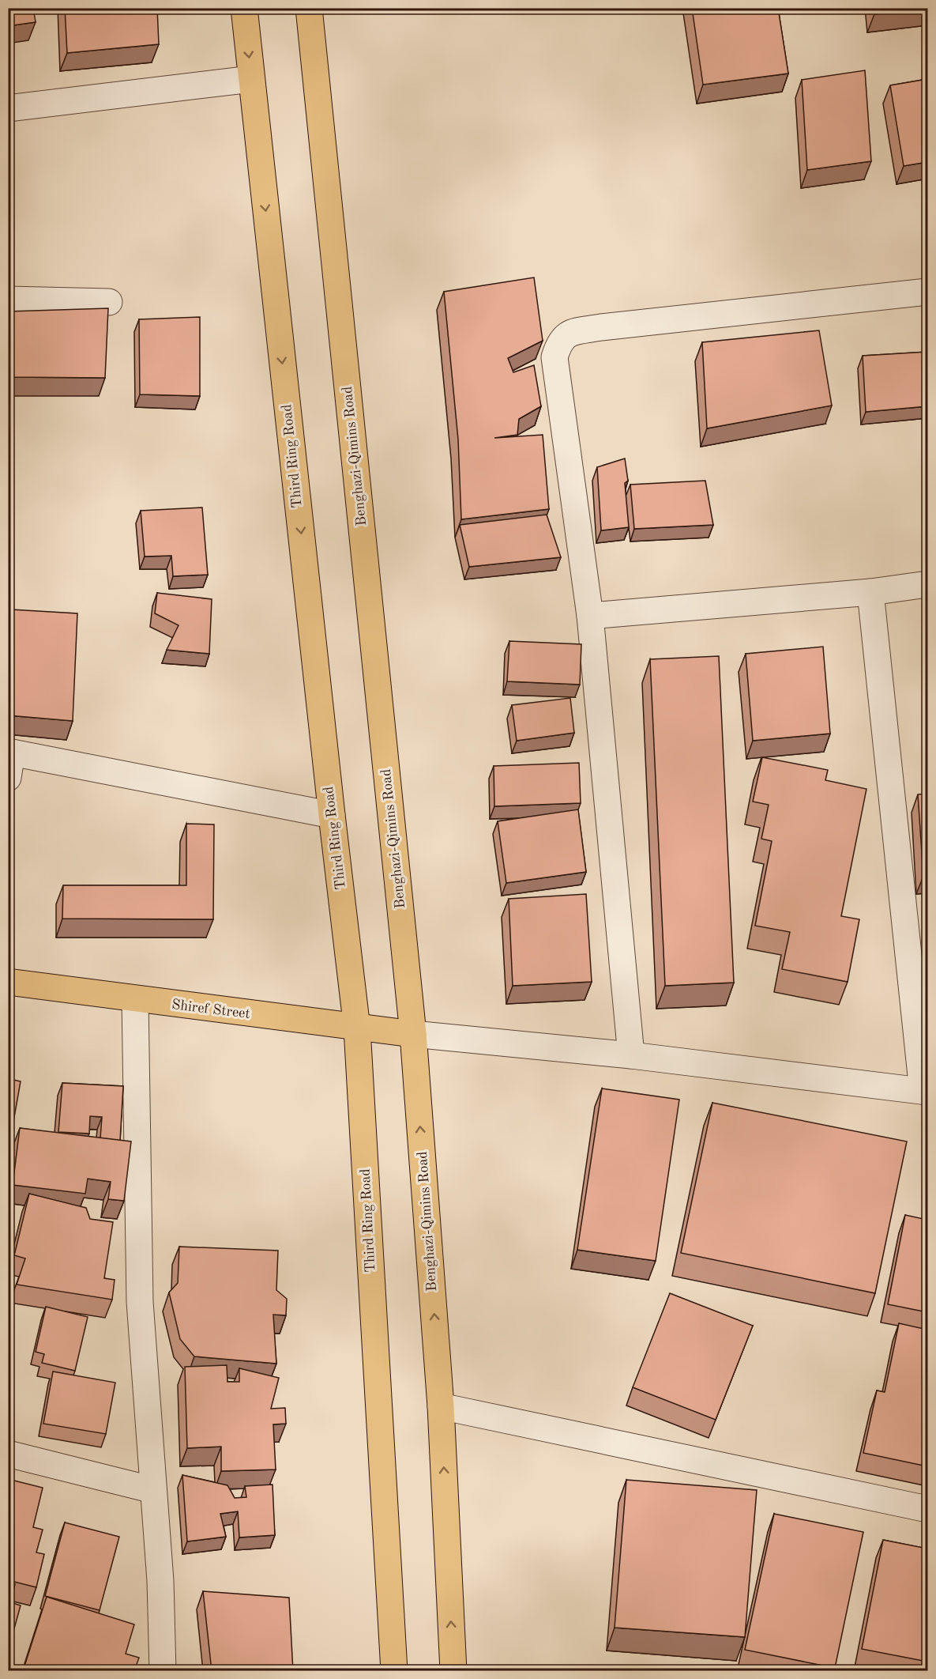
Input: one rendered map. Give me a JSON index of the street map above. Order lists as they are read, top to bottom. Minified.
{"streets":{"main road":["Third Ring Road","Benghazi-Qimins Road","Shiref Street"]},"crossings":[["Third Ring Road","Shiref Street"],["Benghazi-Qimins Road","Shiref Street"]],"one_way":["Third Ring Road","Benghazi-Qimins Road"]}
